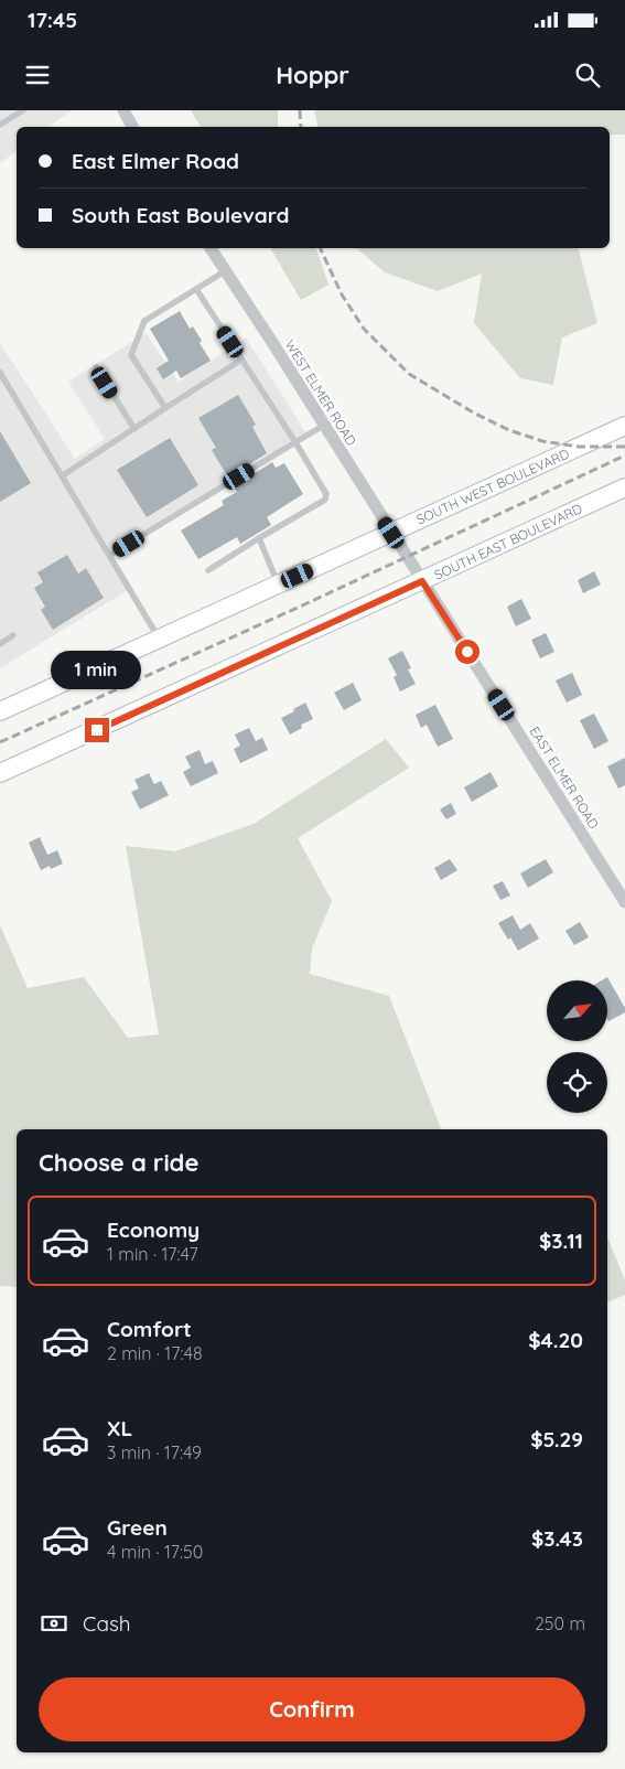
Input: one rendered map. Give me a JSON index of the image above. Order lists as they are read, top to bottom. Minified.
{"streets":{"main road":["SOUTH WEST BOULEVARD","SOUTH EAST BOULEVARD"],"street":["WEST ELMER ROAD","EAST ELMER ROAD"]},"crossings":[["WEST ELMER ROAD","SOUTH WEST BOULEVARD"],["WEST ELMER ROAD","EAST ELMER ROAD"],["SOUTH EAST BOULEVARD","EAST ELMER ROAD"]],"north":"top right","page":{"status":"17:45","header":"Hoppr","banner":["East Elmer Road","South East Boulevard"],"bubble":"1 min","heading":"Choose a ride","list":[{"name":"Economy","note":"1 min · 17:47","value":"$3.11"},{"name":"Comfort","note":"2 min · 17:48","value":"$4.20"},{"name":"XL","note":"3 min · 17:49","value":"$5.29"},{"name":"Green","note":"4 min · 17:50","value":"$3.43"}],"pay":["Cash","250 m"],"buttons":"Confirm"}}
